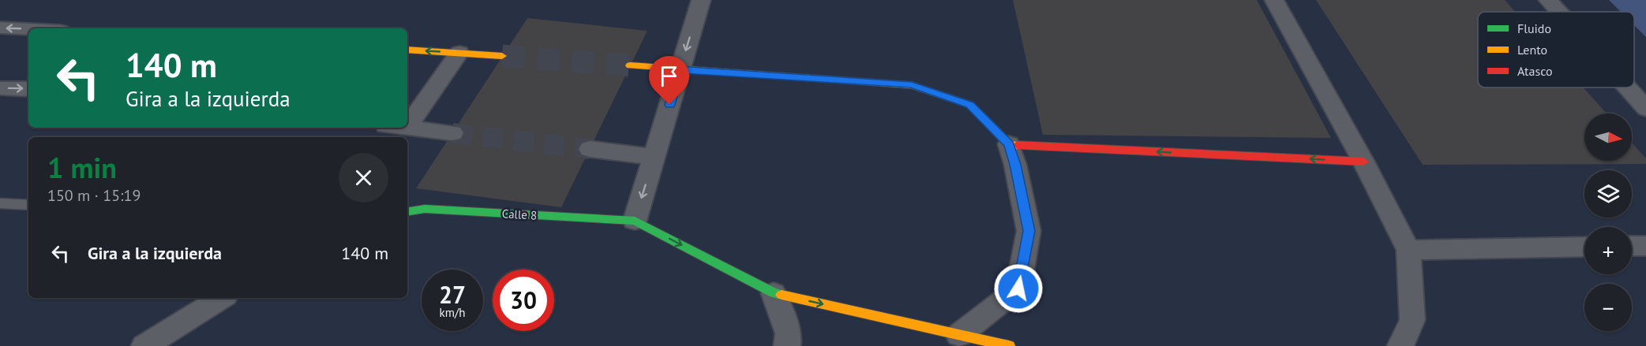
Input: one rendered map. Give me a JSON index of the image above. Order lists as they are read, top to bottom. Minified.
{"streets":{"street":["Calle 8"]},"legend":["Fluido","Lento","Atasco"],"north":"right","page":{"turn":["140 m","Gira a la izquierda"],"map_buttons":["+","−"],"heading":["1 min","150 m · 15:19"],"list":[{"name":"Gira a la izquierda","value":"140 m"}],"speed":"27 km/h","limit":"30"}}
